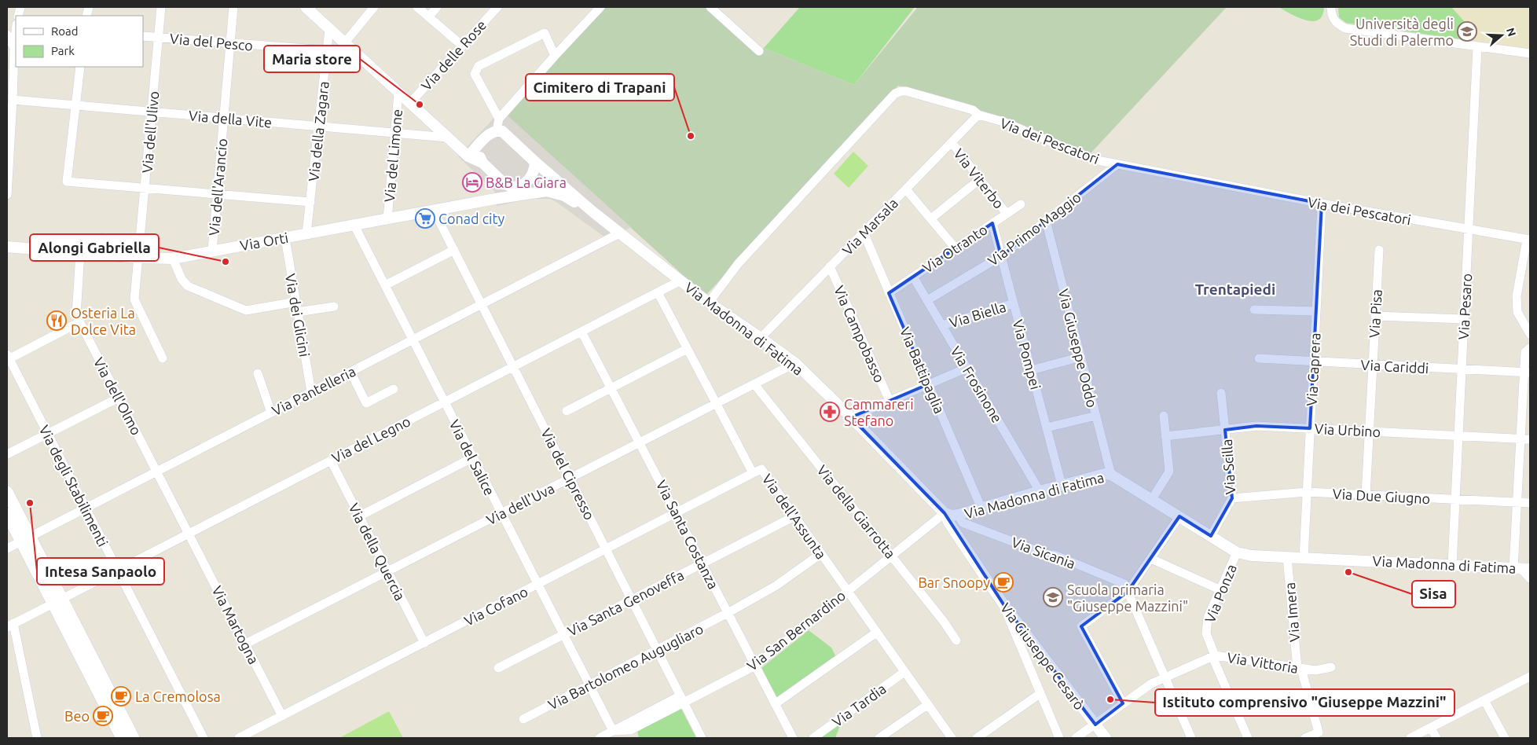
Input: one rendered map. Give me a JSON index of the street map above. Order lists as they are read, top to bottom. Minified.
{"streets":{"street":["Via del Pesco","Via delle Rose","Via della Vite","Via della Zagara","Via dell'Ulivo","Via dei Pescatori","Via del Limone","Via Viterbo","Via dell'Arancio","Via Marsala","Via Primo Maggio","Via Orti","Via Otranto","Via Pesaro","Via Pisa","Via Biella","Via dei Glicini","Via Madonna di Fatima","Via Campobasso","Via Giuseppe Oddo","Via Pompei","Via Cariddi","Via Caprera","Via Battipaglia","Via Frosinone","Via Pantelleria","Via dell'Olmo","Via Urbino","Via del Legno","Via del Salice","Via Scilla","Via del Cipresso","Via degli Stabilimenti","Via Due Giugno","Via dell'Uva","Via della Giarrotta","Via dell'Assunta","Via Santa Costanza","Via della Quercia","Via Sicania","Via Ponza","Via Santa Genoveffa","Via Cofano","Via Imera","Via Martogna","Via San Bernardino","Via Giuseppe Cesarò","Via Vittoria","Via Bartolomeo Augugliaro","Via Tardia"]},"crossings":[["Via del Pesco","Via della Zagara"],["Via del Pesco","Via dell'Ulivo"],["Via del Pesco","Via dell'Arancio"],["Via della Vite","Via della Zagara"],["Via della Vite","Via dell'Ulivo"],["Via della Vite","Via del Limone"],["Via della Vite","Via dell'Arancio"],["Via della Zagara","Via Orti"],["Via dell'Ulivo","Via Orti"],["Via dei Pescatori","Via Marsala"],["Via dei Pescatori","Via Primo Maggio"],["Via dei Pescatori","Via Pesaro"],["Via dei Pescatori","Via Madonna di Fatima"],["Via dei Pescatori","Via Caprera"],["Via del Limone","Via Orti"],["Via Viterbo","Via Marsala"],["Via Viterbo","Via Otranto"],["Via dell'Arancio","Via Orti"],["Via Marsala","Via Madonna di Fatima"],["Via Marsala","Via Campobasso"],["Via Marsala","Via Battipaglia"],["Via Primo Maggio","Via Giuseppe Oddo"],["Via Primo Maggio","Via Pompei"],["Via Primo Maggio","Via Frosinone"],["Via Orti","Via dei Glicini"],["Via Orti","Via dell'Olmo"],["Via Orti","Via del Salice"],["Via Orti","Via del Cipresso"],["Via Otranto","Via Pompei"],["Via Otranto","Via Battipaglia"],["Via Otranto","Via Frosinone"],["Via Pesaro","Via Madonna di Fatima"],["Via Pesaro","Via Cariddi"],["Via Pesaro","Via Urbino"],["Via Pesaro","Via Due Giugno"],["Via Pisa","Via Cariddi"],["Via Pisa","Via Urbino"],["Via Pisa","Via Due Giugno"],["Via Biella","Via Pompei"],["Via Biella","Via Frosinone"],["Via dei Glicini","Via Pantelleria"],["Via Madonna di Fatima","Via Giuseppe Oddo"],["Via Madonna di Fatima","Via Pompei"],["Via Madonna di Fatima","Via Caprera"],["Via Madonna di Fatima","Via Battipaglia"],["Via Madonna di Fatima","Via Frosinone"],["Via Madonna di Fatima","Via Pantelleria"],["Via Madonna di Fatima","Via del Legno"],["Via Madonna di Fatima","Via Scilla"],["Via Madonna di Fatima","Via dell'Uva"],["Via Madonna di Fatima","Via Sicania"],["Via Madonna di Fatima","Via Ponza"],["Via Madonna di Fatima","Via Imera"],["Via Madonna di Fatima","Via San Bernardino"],["Via Madonna di Fatima","Via Giuseppe Cesarò"],["Via Cariddi","Via Caprera"],["Via Caprera","Via Urbino"],["Via Caprera","Via Due Giugno"],["Via Pantelleria","Via dell'Olmo"],["Via Pantelleria","Via del Salice"],["Via Pantelleria","Via del Cipresso"],["Via Pantelleria","Via degli Stabilimenti"],["Via dell'Olmo","Via del Legno"],["Via dell'Olmo","Via Martogna"],["Via Urbino","Via Scilla"],["Via del Legno","Via del Salice"],["Via del Legno","Via del Cipresso"],["Via del Legno","Via degli Stabilimenti"],["Via del Legno","Via dell'Assunta"],["Via del Legno","Via Santa Costanza"],["Via del Legno","Via della Quercia"],["Via del Legno","Via Martogna"],["Via del Salice","Via dell'Uva"],["Via del Salice","Via Santa Genoveffa"],["Via del Salice","Via Cofano"],["Via del Salice","Via San Bernardino"],["Via del Salice","Via Bartolomeo Augugliaro"],["Via Scilla","Via Due Giugno"],["Via del Cipresso","Via dell'Uva"],["Via del Cipresso","Via Santa Genoveffa"],["Via del Cipresso","Via Cofano"],["Via del Cipresso","Via San Bernardino"],["Via del Cipresso","Via Bartolomeo Augugliaro"],["Via dell'Uva","Via della Giarrotta"],["Via dell'Uva","Via dell'Assunta"],["Via dell'Uva","Via Santa Costanza"],["Via dell'Uva","Via della Quercia"],["Via dell'Uva","Via Martogna"],["Via della Giarrotta","Via San Bernardino"],["Via dell'Assunta","Via Santa Genoveffa"],["Via dell'Assunta","Via Cofano"],["Via dell'Assunta","Via San Bernardino"],["Via dell'Assunta","Via Bartolomeo Augugliaro"],["Via dell'Assunta","Via Tardia"],["Via Santa Costanza","Via Santa Genoveffa"],["Via Santa Costanza","Via Cofano"],["Via Santa Costanza","Via San Bernardino"],["Via Santa Costanza","Via Bartolomeo Augugliaro"],["Via della Quercia","Via Cofano"],["Via Ponza","Via Vittoria"],["Via Cofano","Via Martogna"],["Via Imera","Via Vittoria"],["Via San Bernardino","Via Giuseppe Cesarò"],["Via Giuseppe Cesarò","Via Vittoria"]],"districts":["Trentapiedi"],"places":{"school or university":["Università degli Studi di Palermo","Scuola primaria \"Giuseppe Mazzini\""],"other":["Maria store","Cimitero di Trapani","Alongi Gabriella","Intesa Sanpaolo","Sisa","Istituto comprensivo \"Giuseppe Mazzini\""],"hotel":["B&B La Giara"],"supermarket":["Conad city"],"restaurant":["Osteria La Dolce Vita"],"pharmacy":["Cammareri Stefano"],"cafe":["Bar Snoopy","La Cremolosa","Beo"]},"legend":["Road","Park"],"north":"right"}
